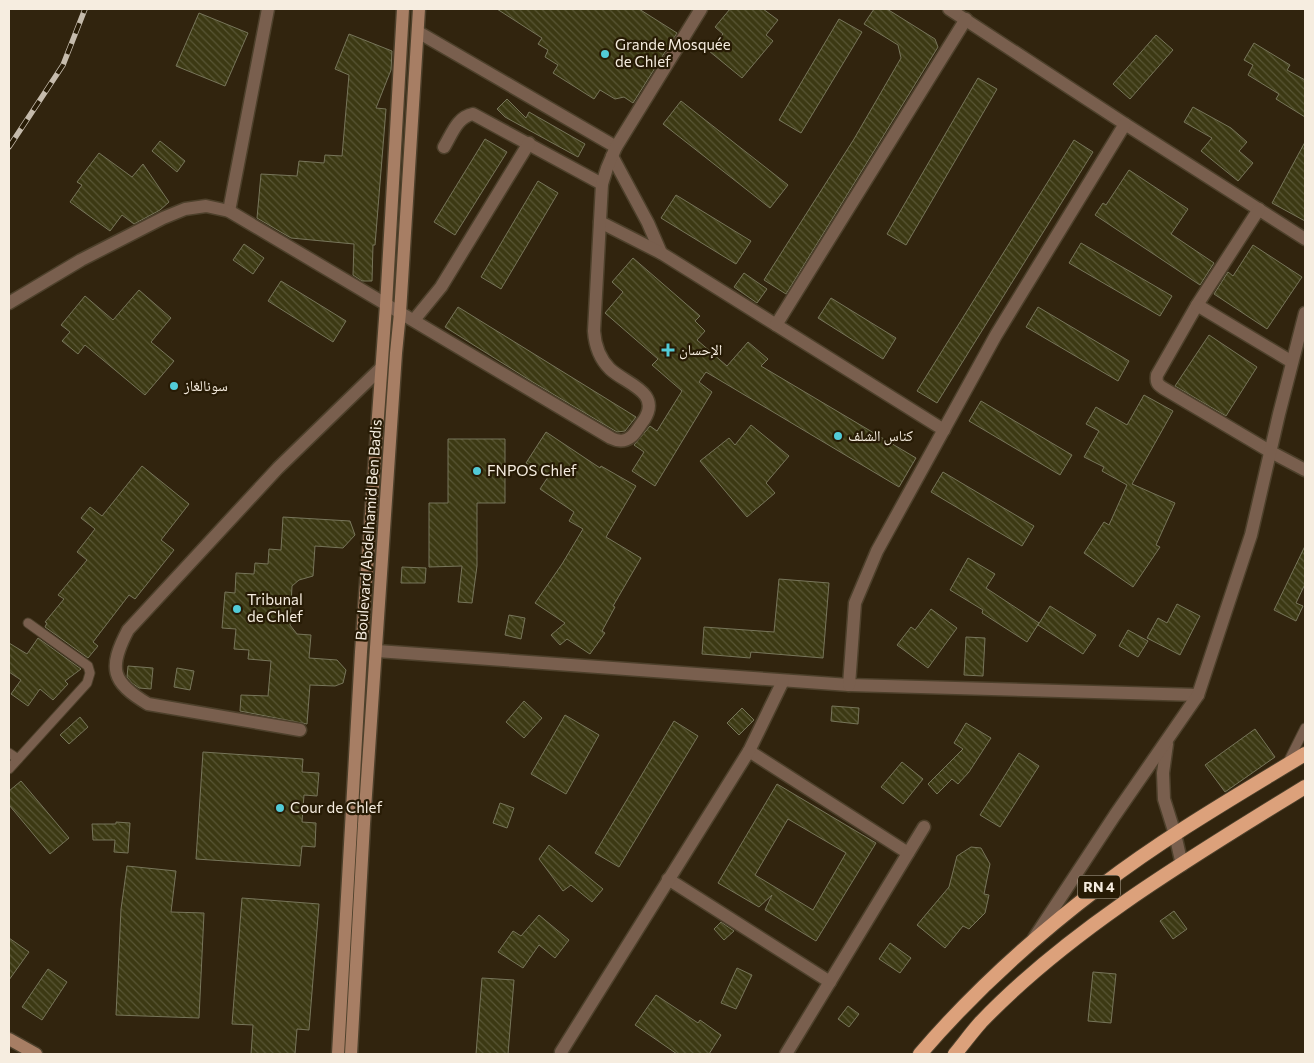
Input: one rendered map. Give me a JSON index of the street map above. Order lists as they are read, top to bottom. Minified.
{"streets":{"highway":["RN 4"],"main road":["Boulevard Abdelhamid Ben Badis"]},"places":{"other":["Grande Mosquée de Chlef","سونالغاز","كناس الشلف","FNPOS Chlef","Tribunal de Chlef","Cour de Chlef"],"health":["الإحسان"]}}
